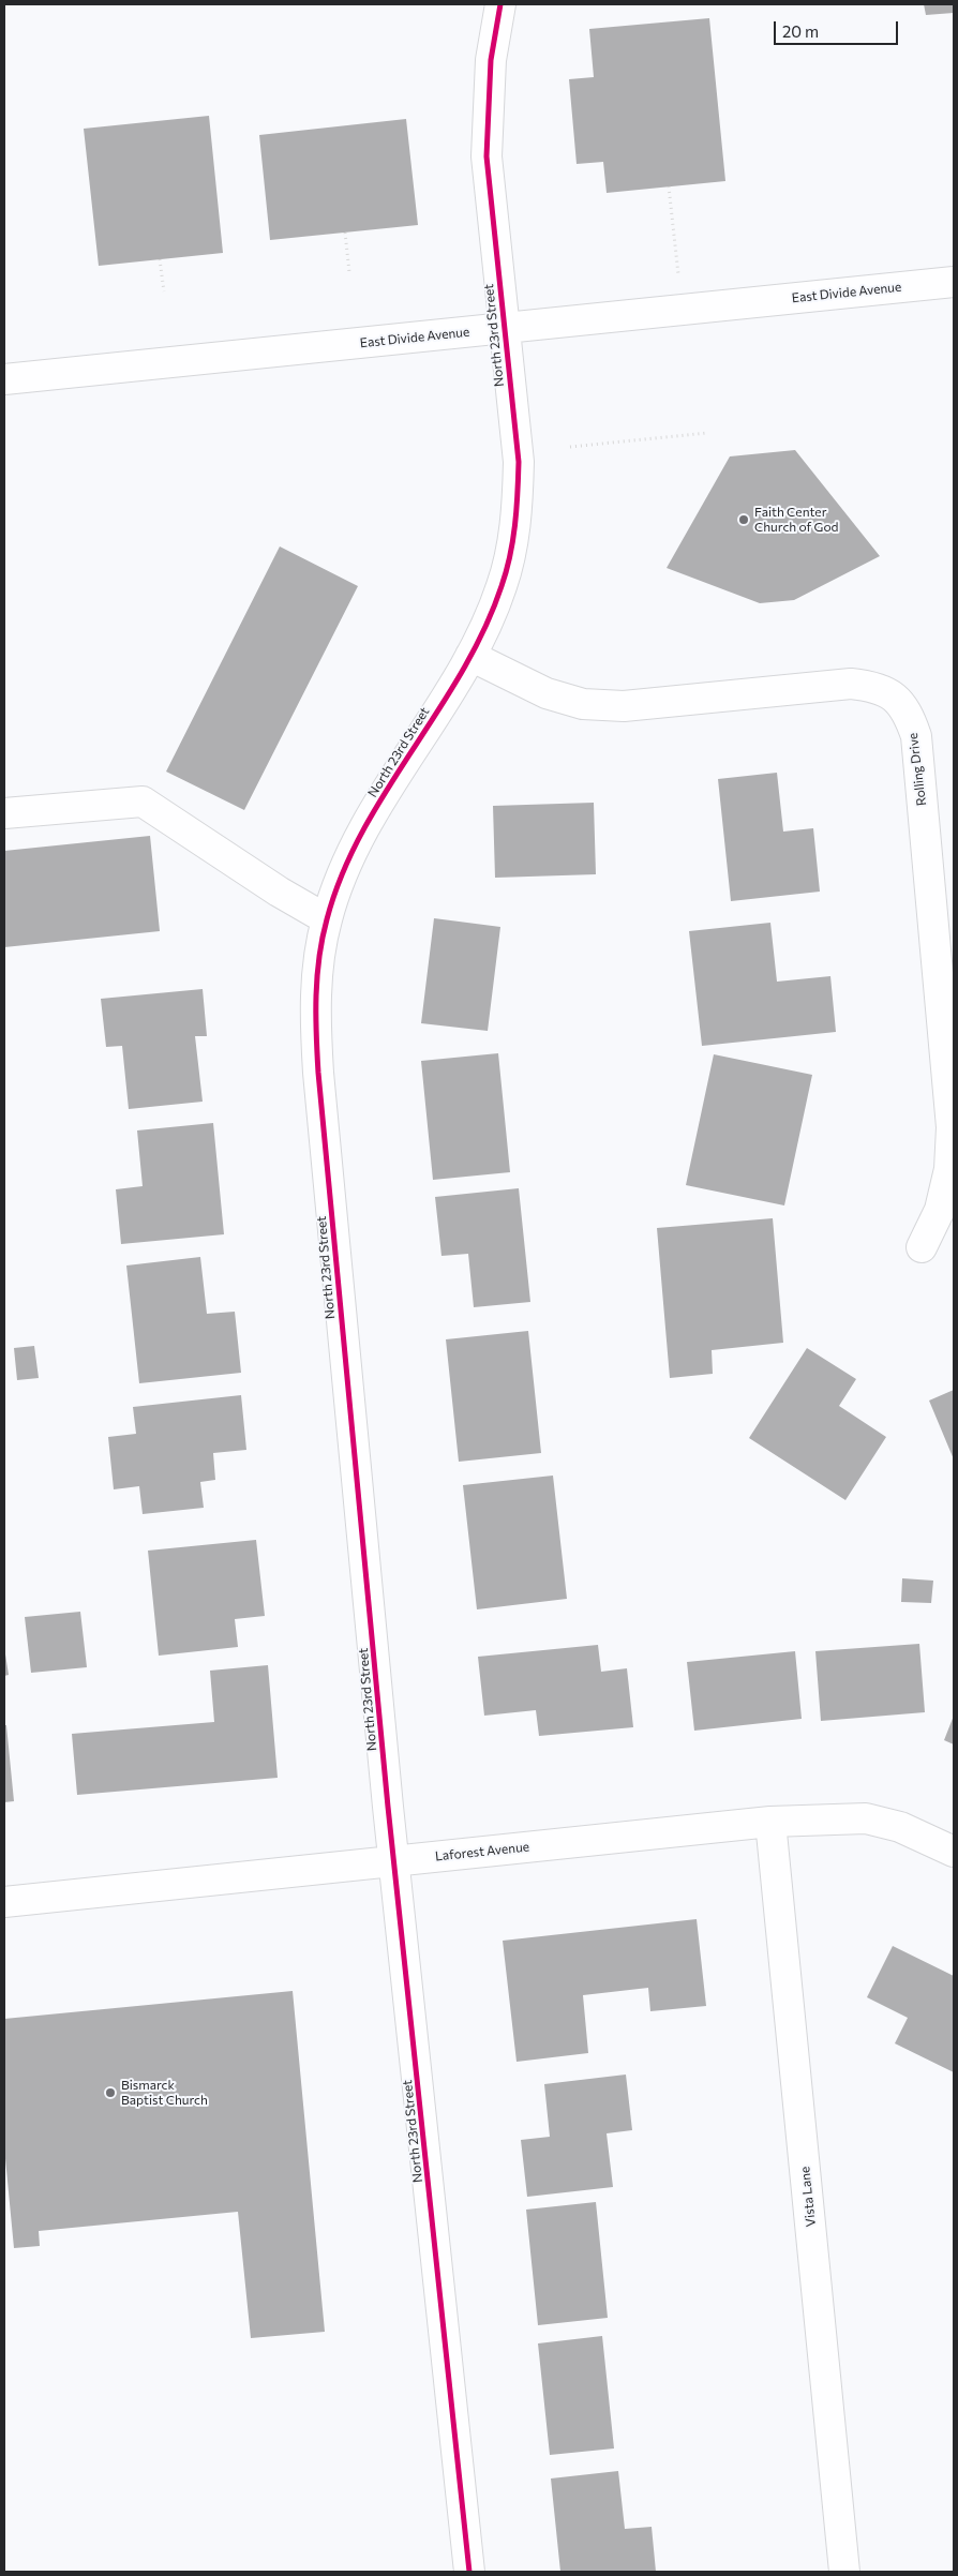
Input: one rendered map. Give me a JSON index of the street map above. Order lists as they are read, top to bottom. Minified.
{"streets":{"street":["East Divide Avenue","North 23rd Street","Rolling Drive","Laforest Avenue","Vista Lane"]},"crossings":[["East Divide Avenue","North 23rd Street"],["North 23rd Street","Rolling Drive"],["North 23rd Street","Laforest Avenue"],["Laforest Avenue","Vista Lane"]],"places":["Faith Center Church of God","Bismarck Baptist Church"],"scale_bar":"20 m"}
